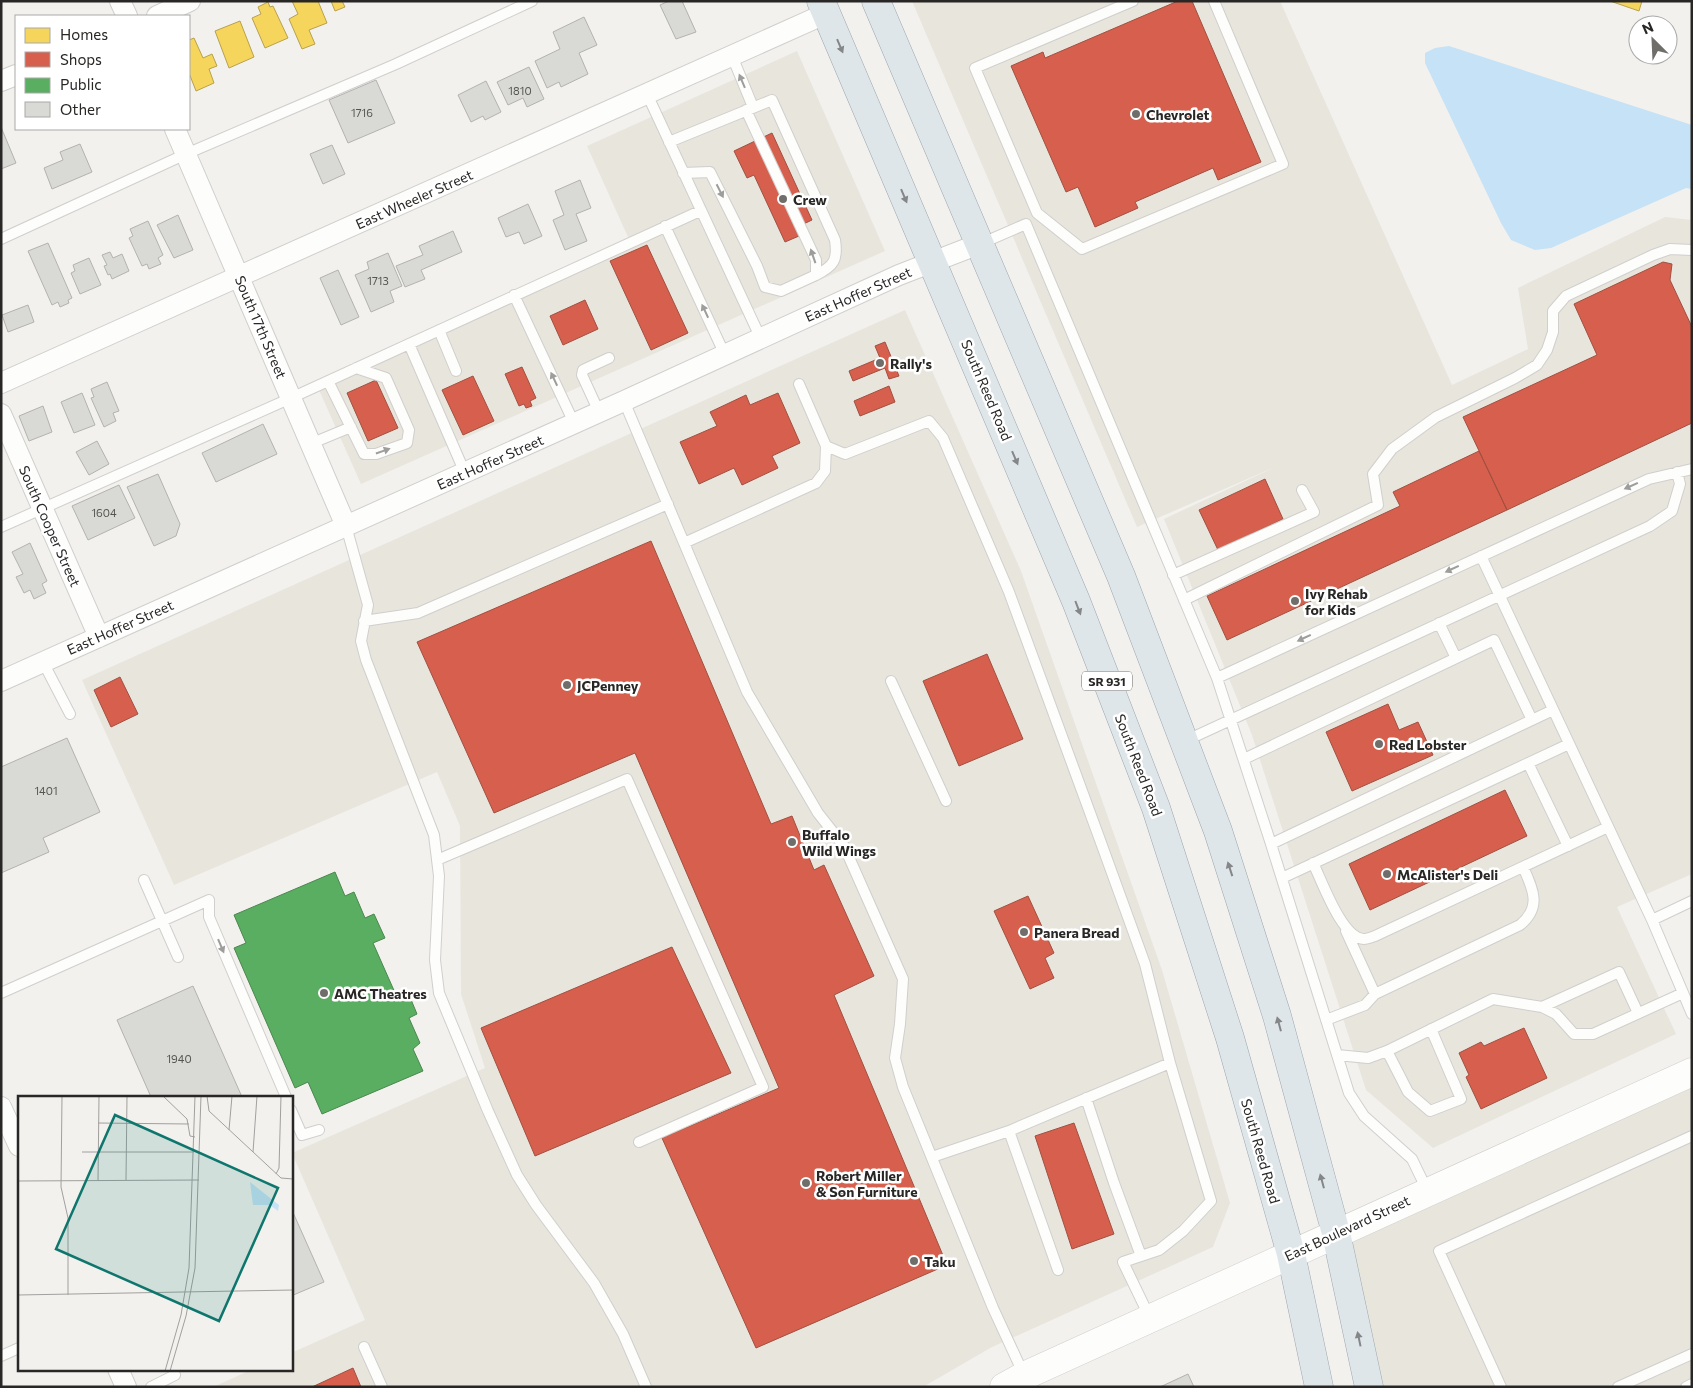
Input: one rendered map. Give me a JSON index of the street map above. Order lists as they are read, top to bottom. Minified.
{"streets":{"main road":["South Reed Road","SR 931","East Boulevard Street"],"street":["East Wheeler Street","East Hoffer Street","South 17th Street","South Cooper Street"]},"crossings":[["East Wheeler Street","South 17th Street"],["East Wheeler Street","South Reed Road"],["East Hoffer Street","South 17th Street"],["East Hoffer Street","South Reed Road"],["East Hoffer Street","South Cooper Street"],["South Reed Road","East Boulevard Street"]],"places":["Chevrolet","Crew","Rally's","Ivy Rehab for Kids","JCPenney","Red Lobster","Buffalo Wild Wings","McAlister's Deli","Panera Bread","AMC Theatres","Robert Miller & Son Furniture","Taku"],"house_numbers":["1810","1716","1713","1604","1401","1940"],"legend":["Homes","Shops","Public","Other"],"north":"top left"}
